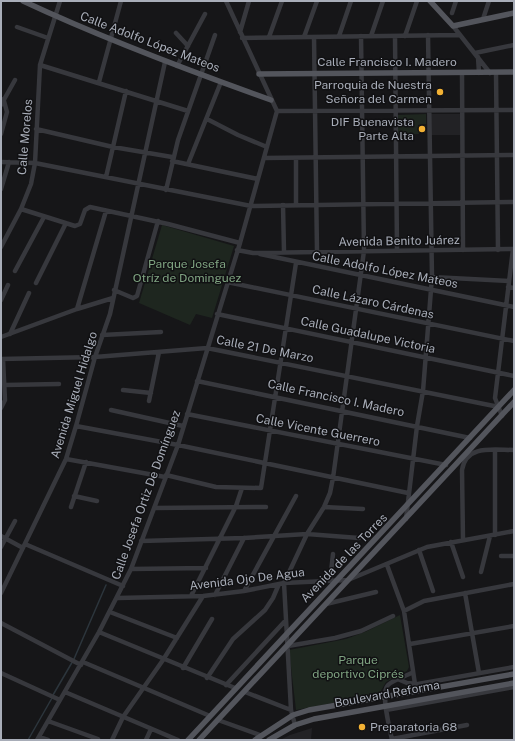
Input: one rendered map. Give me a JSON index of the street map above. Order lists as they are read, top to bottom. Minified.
{"streets":{"main road":["Calle Adolfo López Mateos","Calle Francisco I. Madero","Avenida de las Torres","Boulevard Reforma"],"street":["Calle Morelos","Avenida Benito Juárez","Calle Lázaro Cárdenas","Calle Guadalupe Victoria","Calle 21 De Marzo","Avenida Miguel Hidalgo","Calle Vicente Guerrero","Calle Josefa Ortiz De Domínguez","Avenida Ojo De Agua"]},"crossings":[["Calle Adolfo López Mateos","Calle Morelos"],["Calle Adolfo López Mateos","Avenida Benito Juárez"],["Calle Adolfo López Mateos","Avenida Miguel Hidalgo"],["Calle Francisco I. Madero","Calle Josefa Ortiz De Domínguez"],["Calle Francisco I. Madero","Avenida de las Torres"],["Avenida Benito Juárez","Calle Josefa Ortiz De Domínguez"],["Calle Lázaro Cárdenas","Calle Josefa Ortiz De Domínguez"],["Calle Guadalupe Victoria","Calle Josefa Ortiz De Domínguez"],["Calle 21 De Marzo","Avenida Miguel Hidalgo"],["Calle 21 De Marzo","Calle Josefa Ortiz De Domínguez"],["Calle 21 De Marzo","Avenida de las Torres"],["Calle Vicente Guerrero","Calle Josefa Ortiz De Domínguez"],["Calle Vicente Guerrero","Avenida de las Torres"],["Calle Josefa Ortiz De Domínguez","Avenida Ojo De Agua"],["Avenida de las Torres","Avenida Ojo De Agua"]],"parks":["Parque Josefa Otríz de Dominguez","Parque deportivo Ciprés"],"places":["Parroquia de Nuestra Señora del Carmen","DIF Buenavista Parte Alta","Preparatoria 68"]}
